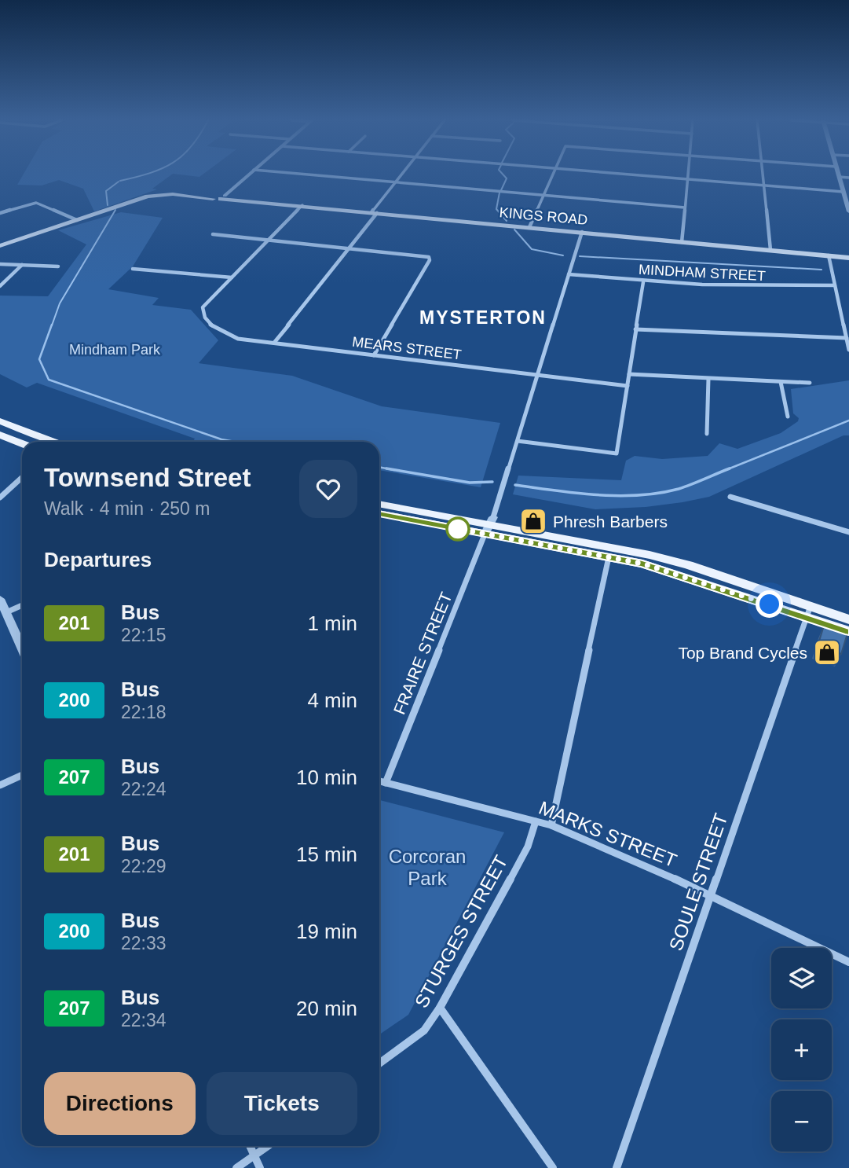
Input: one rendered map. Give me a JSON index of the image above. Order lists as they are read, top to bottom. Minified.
{"streets":{"main road":["KINGS ROAD"],"street":["MINDHAM STREET","MEARS STREET","FRAIRE STREET","MARKS STREET","SOULE STREET","STURGES STREET"]},"crossings":[["KINGS ROAD","FRAIRE STREET"],["MINDHAM STREET","FRAIRE STREET"],["MEARS STREET","FRAIRE STREET"],["FRAIRE STREET","MARKS STREET"],["MARKS STREET","SOULE STREET"],["MARKS STREET","STURGES STREET"]],"districts":["MYSTERTON"],"parks":["Mindham Park","Corcoran Park"],"places":{"shop":["Phresh Barbers","Top Brand Cycles"]},"lines":["bus line 201"],"page":{"heading":[["Townsend Street","Walk · 4 min · 250 m"],"Departures"],"list":[{"mark":"201","name":"Bus","note":"22:15","value":"1 min"},{"mark":"200","name":"Bus","note":"22:18","value":"4 min"},{"mark":"207","name":"Bus","note":"22:24","value":"10 min"},{"mark":"201","name":"Bus","note":"22:29","value":"15 min"},{"mark":"200","name":"Bus","note":"22:33","value":"19 min"},{"mark":"207","name":"Bus","note":"22:34","value":"20 min"}],"map_buttons":["+","−"],"buttons":["Directions","Tickets"]}}
